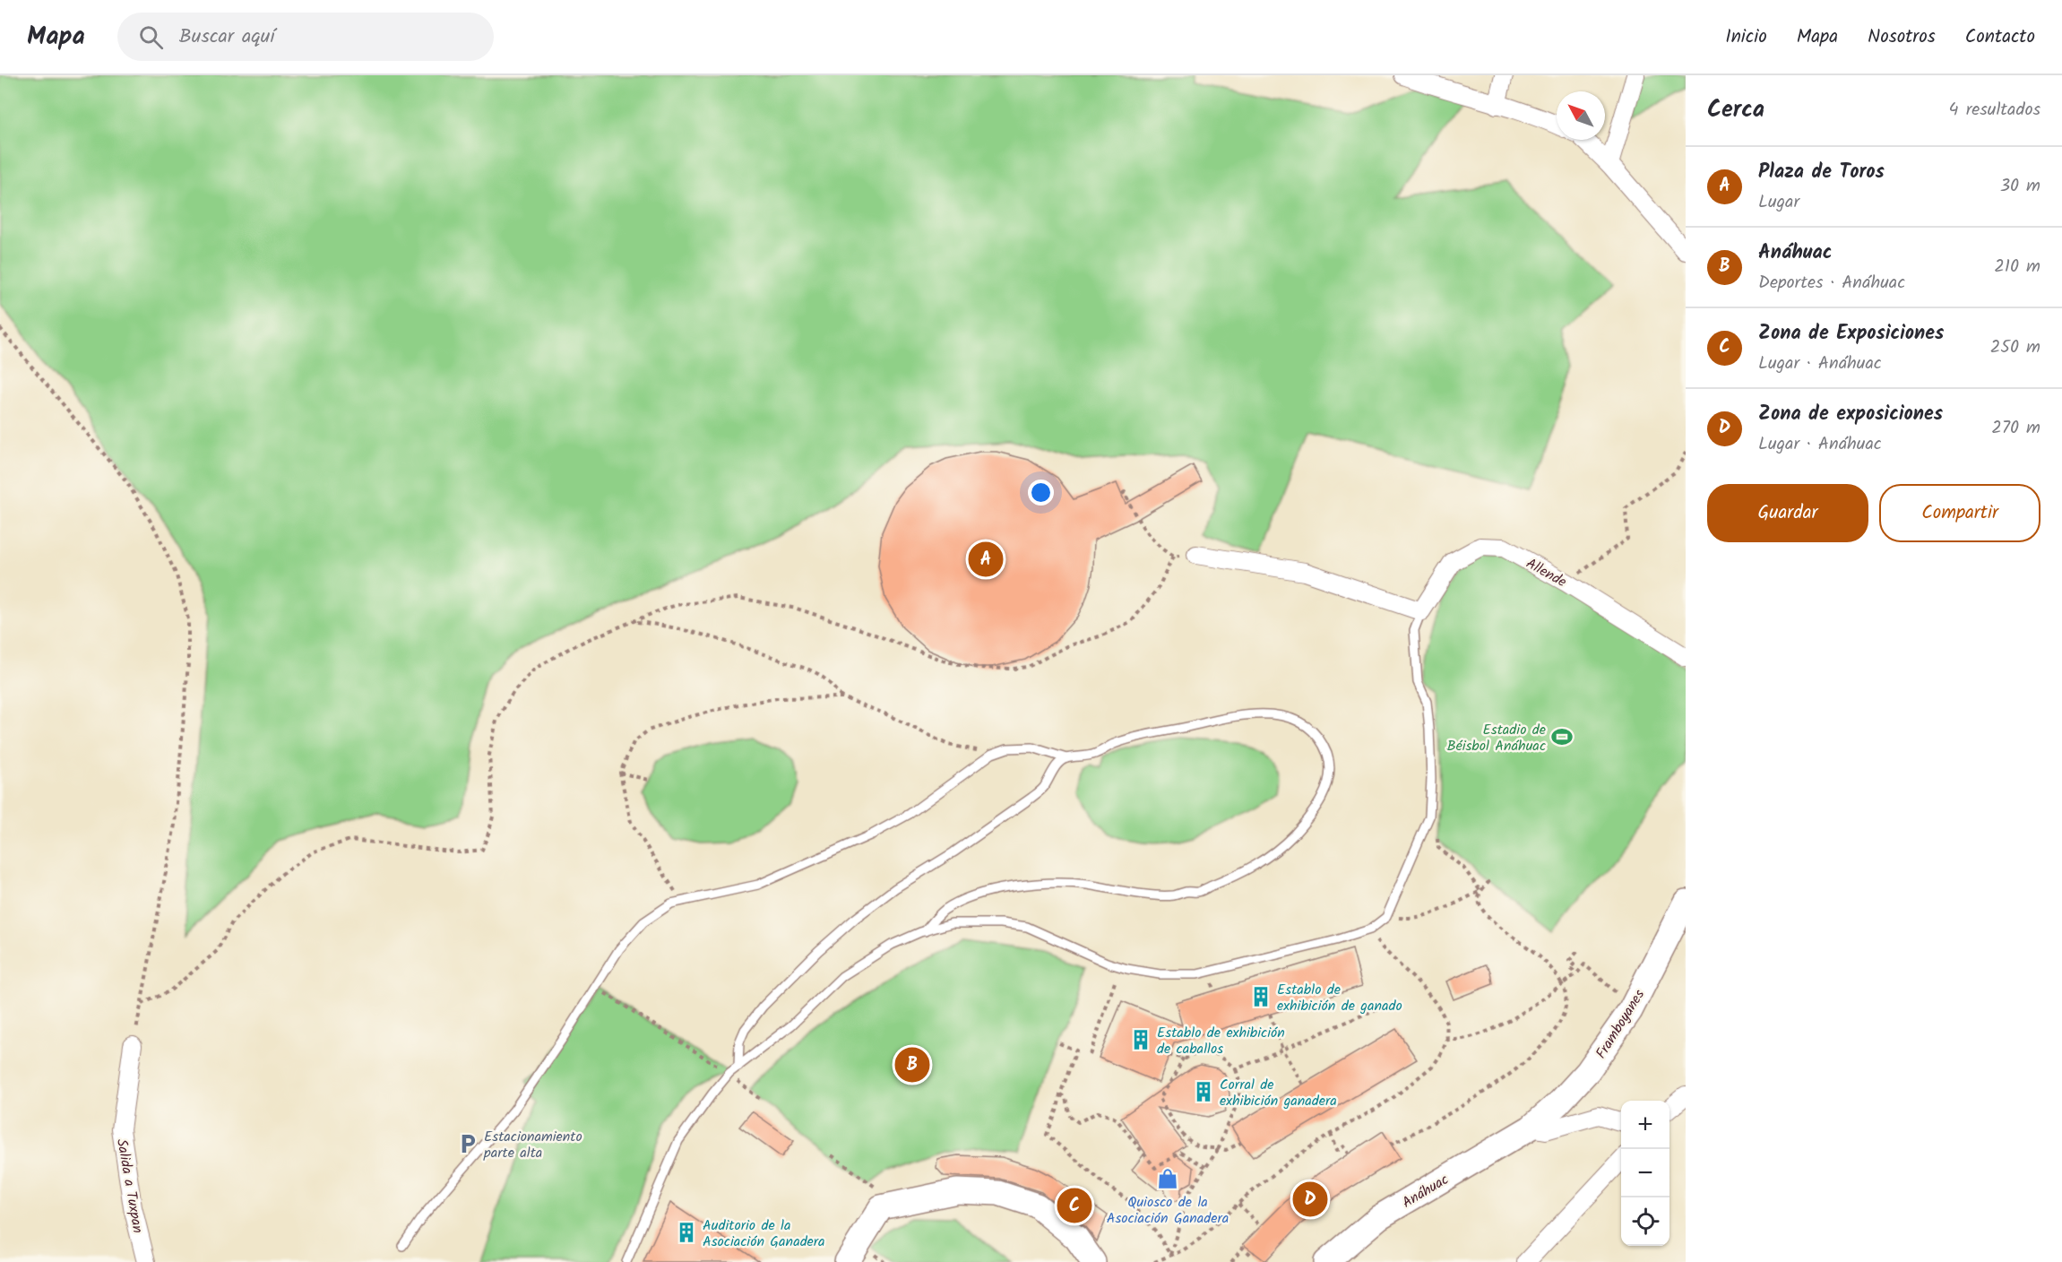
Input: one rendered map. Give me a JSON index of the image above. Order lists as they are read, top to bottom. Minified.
{"streets":{"street":["Allende","Framboyanes","Salida a Tuxpan","Anáhuac"]},"crossings":[["Framboyanes","Anáhuac"]],"places":{"sports":["Estadio de Béisbol Anáhuac"],"building":["Establo de exhibición de ganado","Establo de exhibición de caballos","Corral de exhibición ganadera","Auditorio de la Asociación Ganadera"],"parking":["Estacionamiento parte alta"],"shop":["Quiosco de la Asociación Ganadera"]},"north":"top left","page":{"header":"Mapa","search":"Buscar aquí","nav":["Inicio","Mapa","Nosotros","Contacto"],"heading":["Cerca","4 resultados"],"list":[{"mark":"A","name":"Plaza de Toros","note":"Lugar","value":"30 m"},{"mark":"B","name":"Anáhuac","note":"Deportes · Anáhuac","value":"210 m"},{"mark":"C","name":"Zona de Exposiciones","note":"Lugar · Anáhuac","value":"250 m"},{"mark":"D","name":"Zona de exposiciones","note":"Lugar · Anáhuac","value":"270 m"}],"buttons":["Guardar","Compartir"],"pins":["A","B","D","C"],"map_buttons":["+","−"]}}
